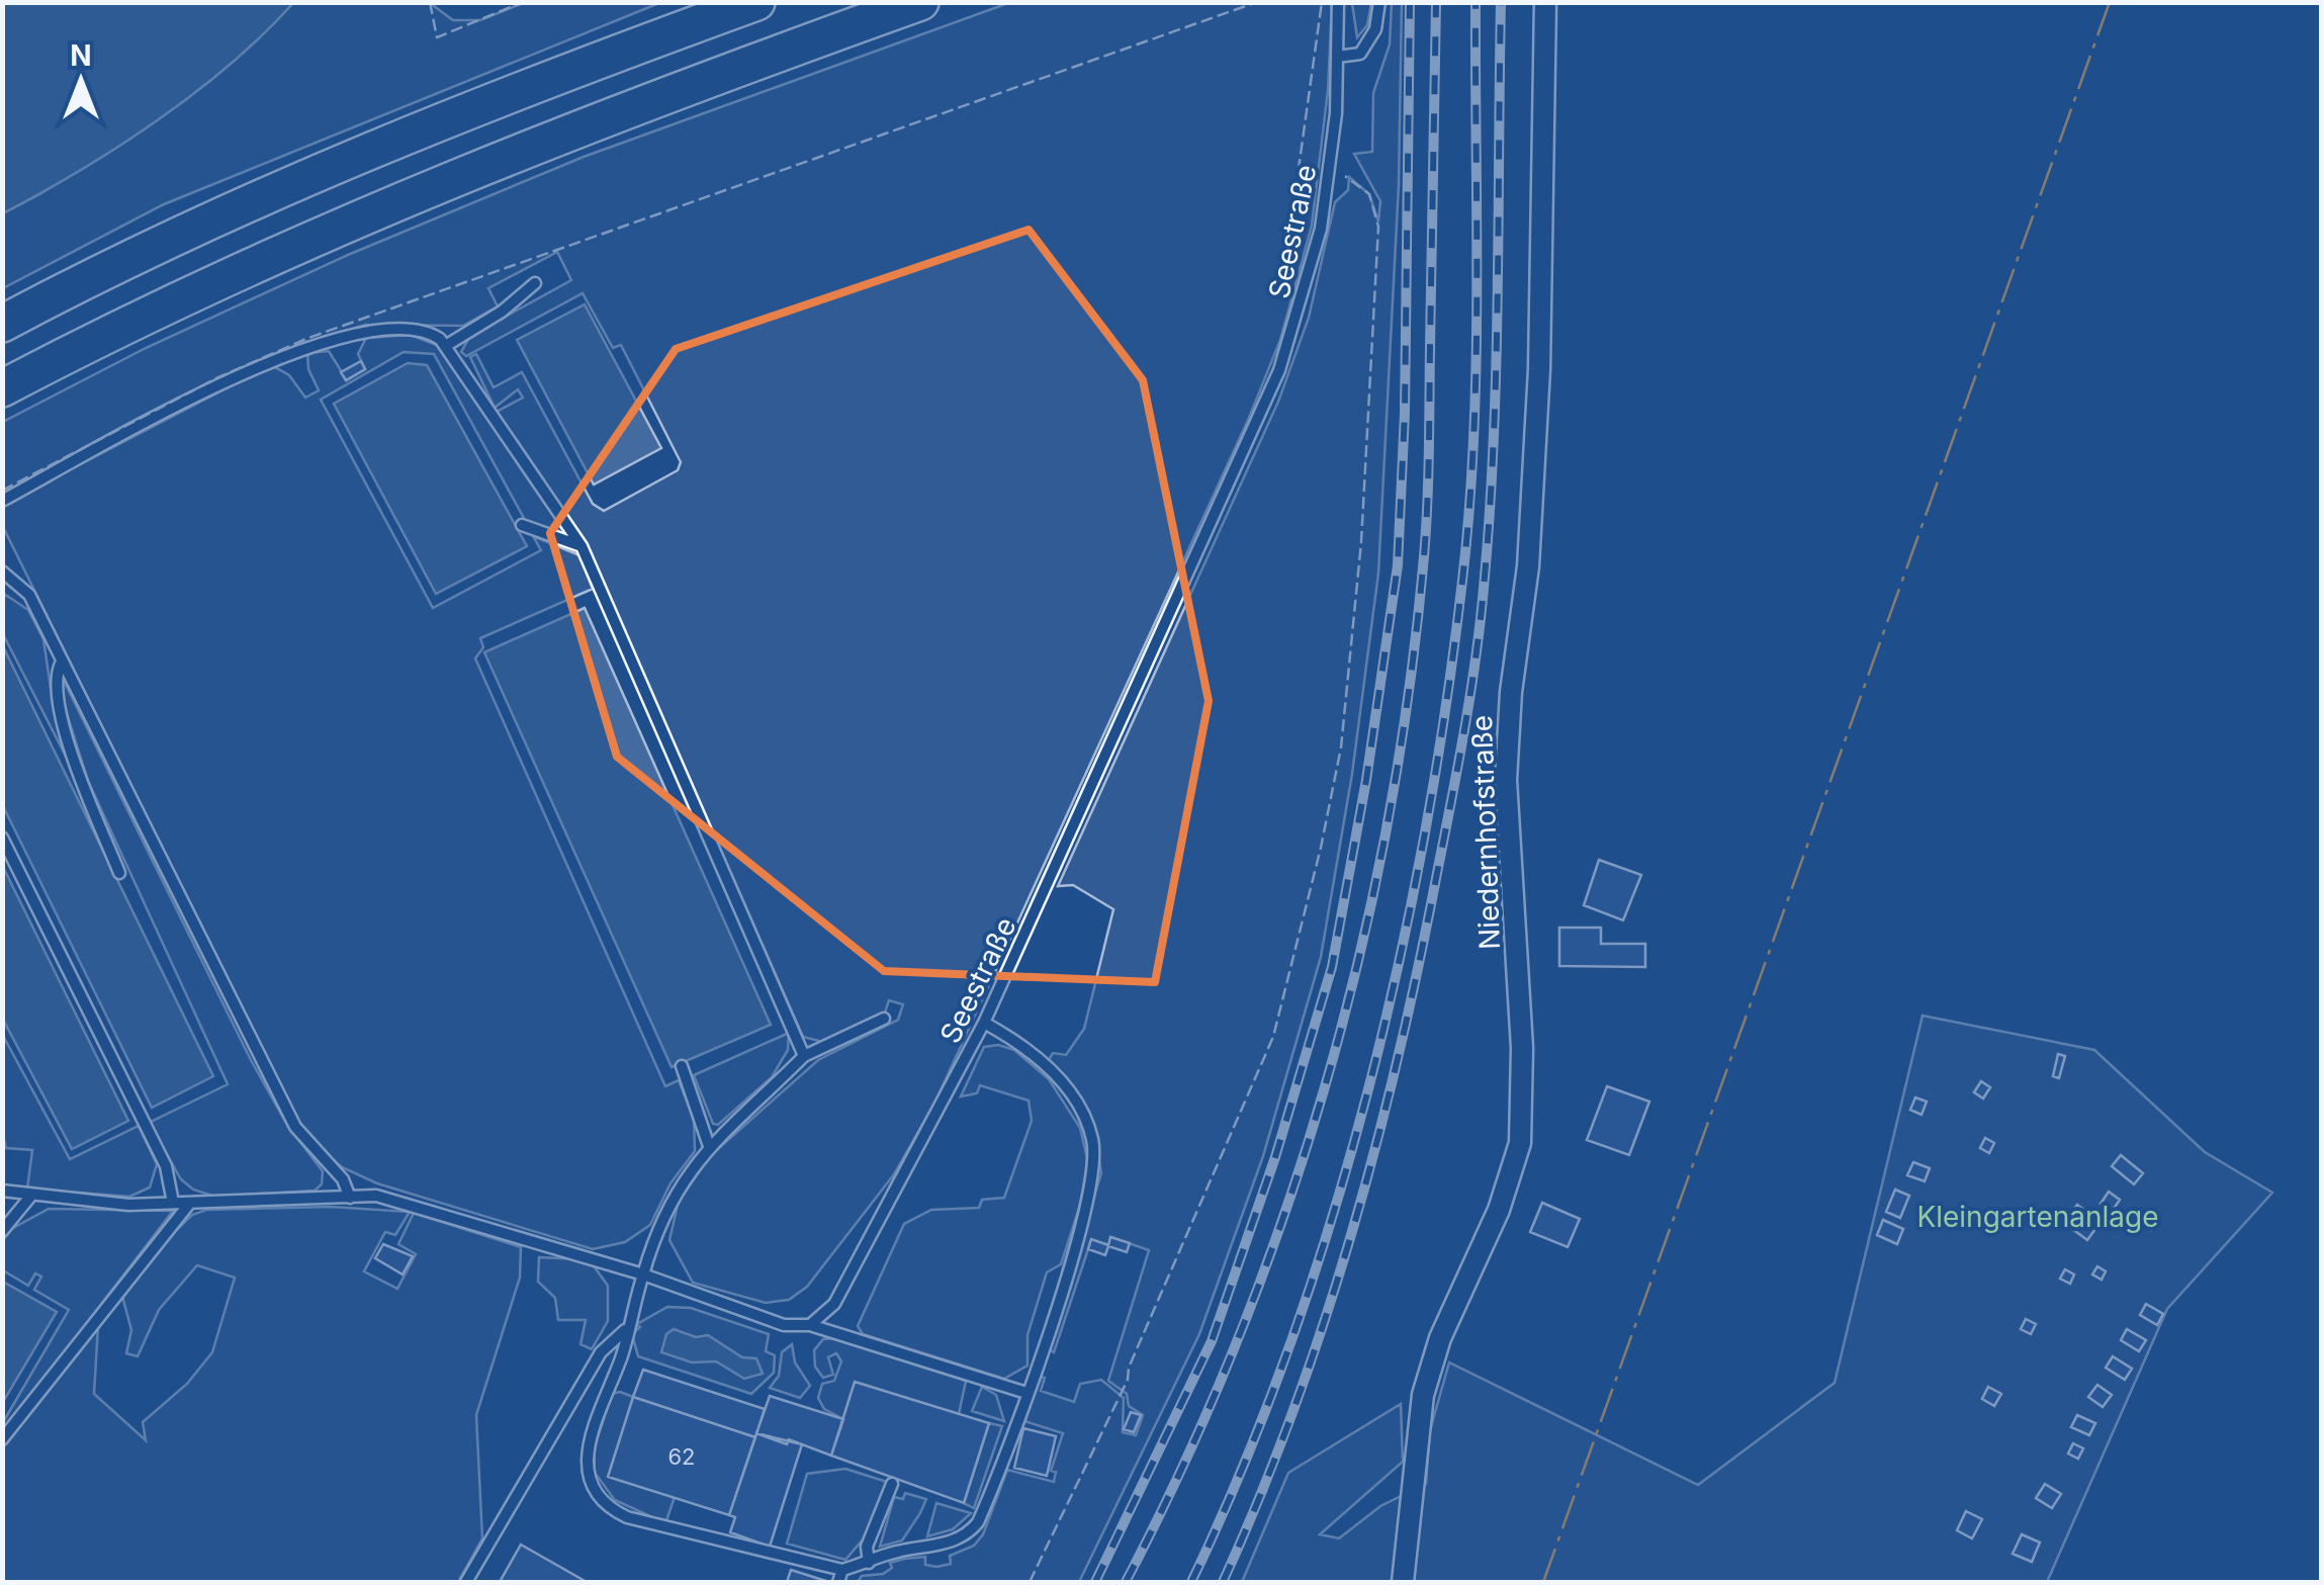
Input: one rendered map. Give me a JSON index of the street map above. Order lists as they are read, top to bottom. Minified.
{"streets":{"street":["Niedernhofstraße"],"lane":["Seestraße"]},"parks":["Kleingartenanlage"],"house_numbers":["62"],"north":"top"}
